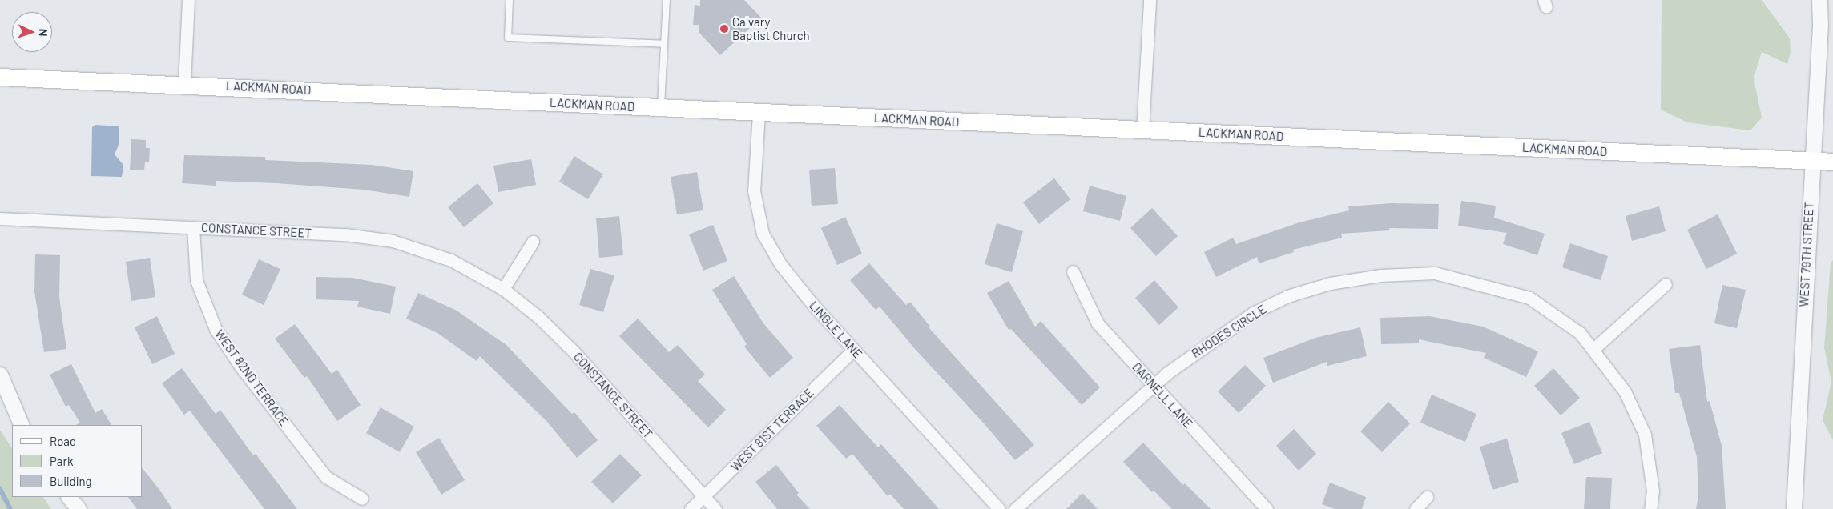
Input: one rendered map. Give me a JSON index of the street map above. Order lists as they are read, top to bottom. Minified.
{"streets":{"main road":["LACKMAN ROAD"],"street":["CONSTANCE STREET","WEST 79TH STREET","LINGLE LANE","RHODES CIRCLE","WEST 82ND TERRACE","DARNELL LANE","WEST 81ST TERRACE"]},"crossings":[["LACKMAN ROAD","WEST 79TH STREET"],["LACKMAN ROAD","LINGLE LANE"],["CONSTANCE STREET","WEST 82ND TERRACE"],["CONSTANCE STREET","WEST 81ST TERRACE"],["LINGLE LANE","WEST 81ST TERRACE"],["RHODES CIRCLE","DARNELL LANE"]],"places":["Calvary Baptist Church"],"legend":["Road","Park","Building"],"north":"right"}
